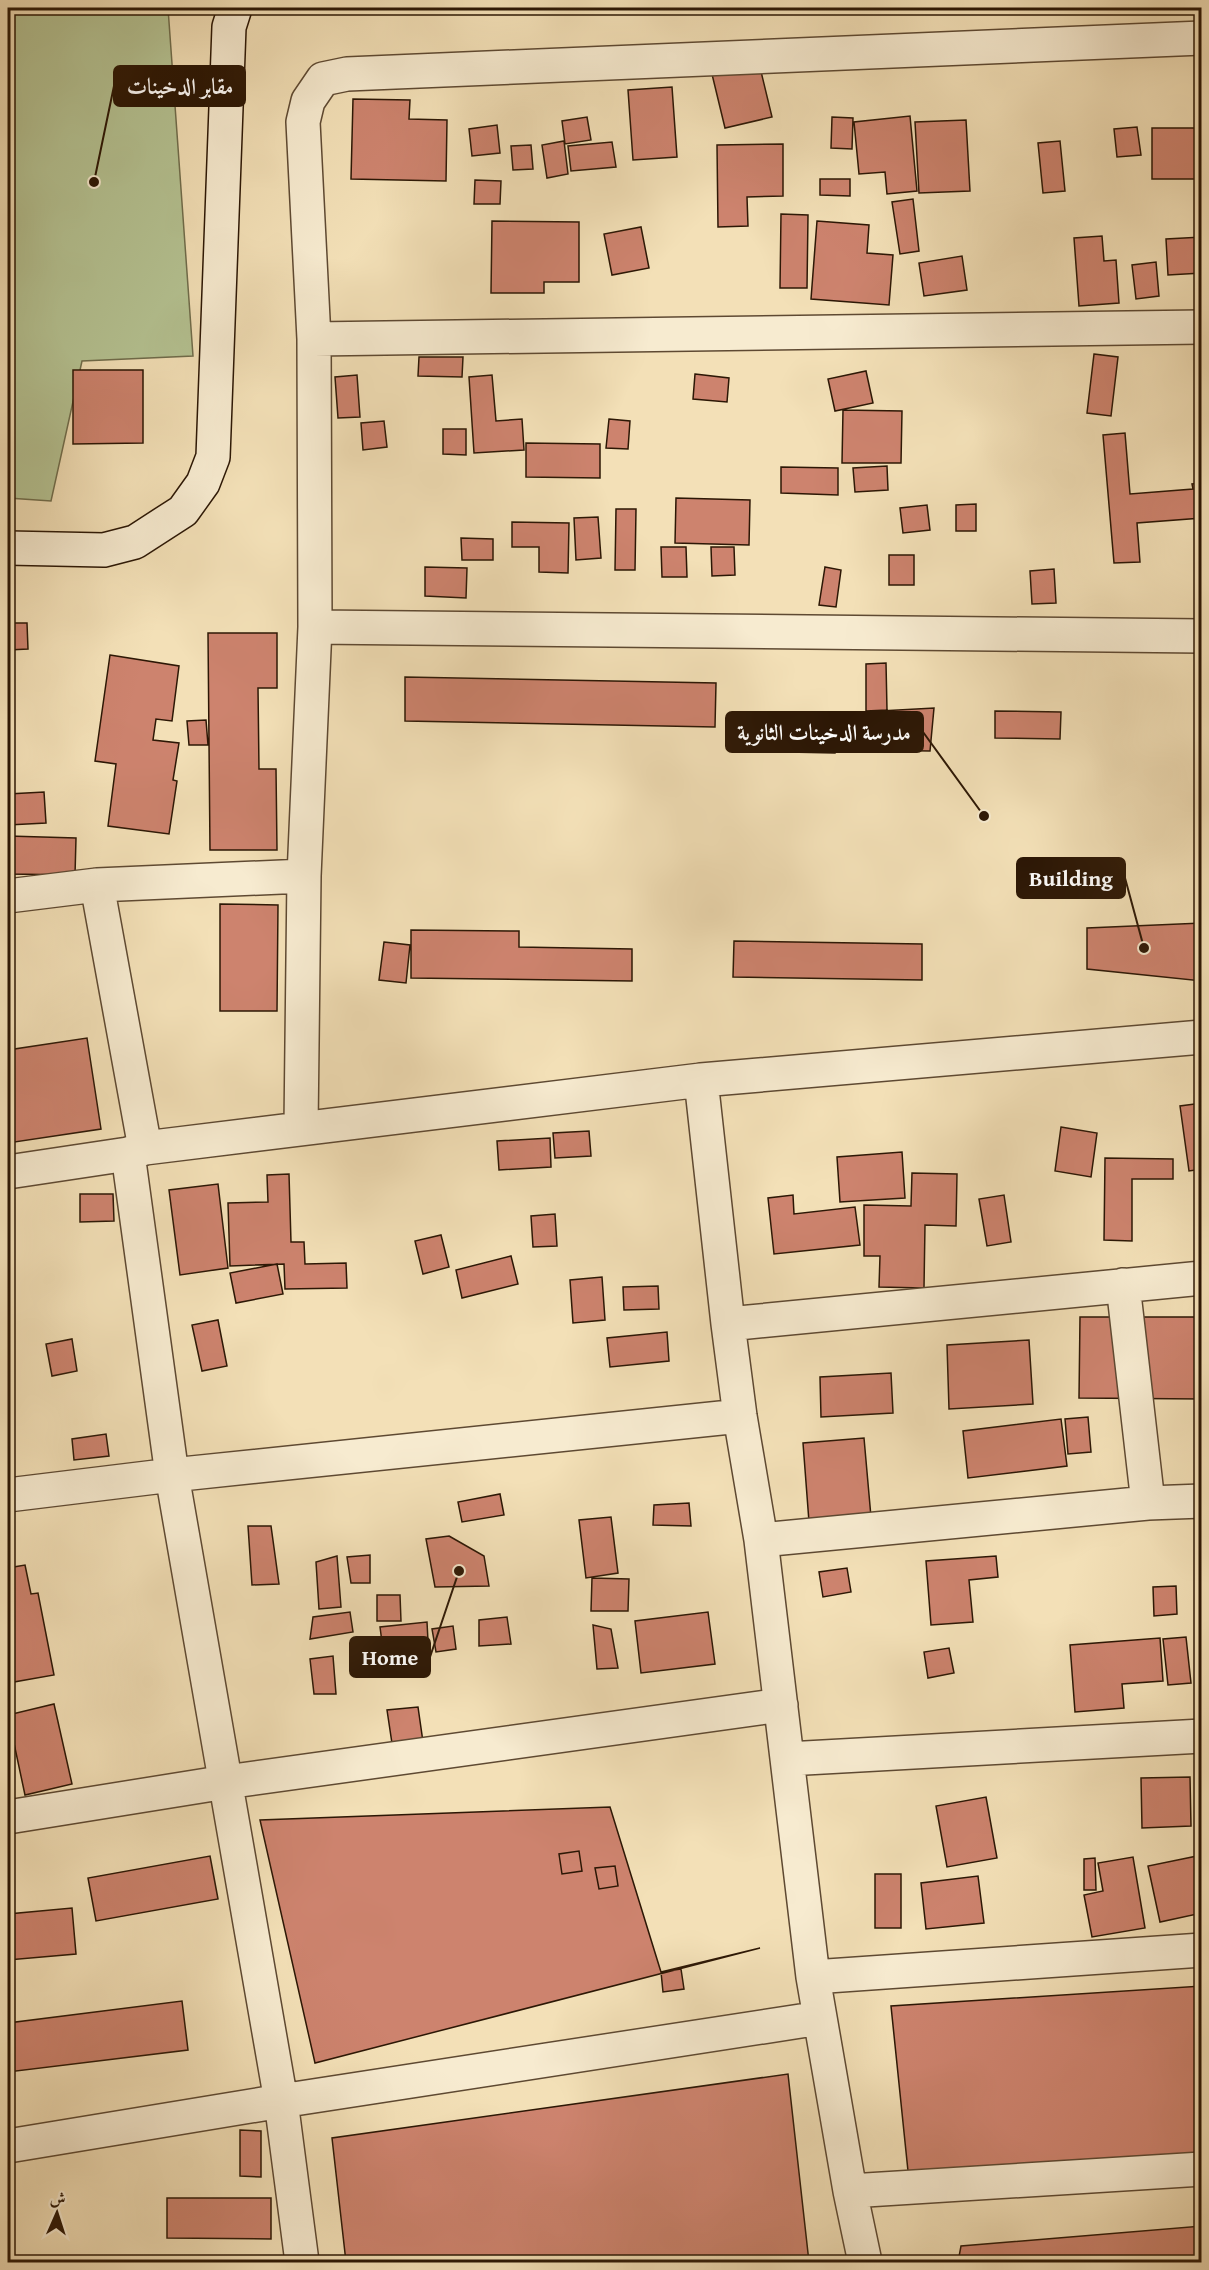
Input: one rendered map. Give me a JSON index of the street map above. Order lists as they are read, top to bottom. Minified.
{"places":["مقابر الدخينات","مدرسة الدخينات الثانوية","Building","Home"],"north":"top"}
